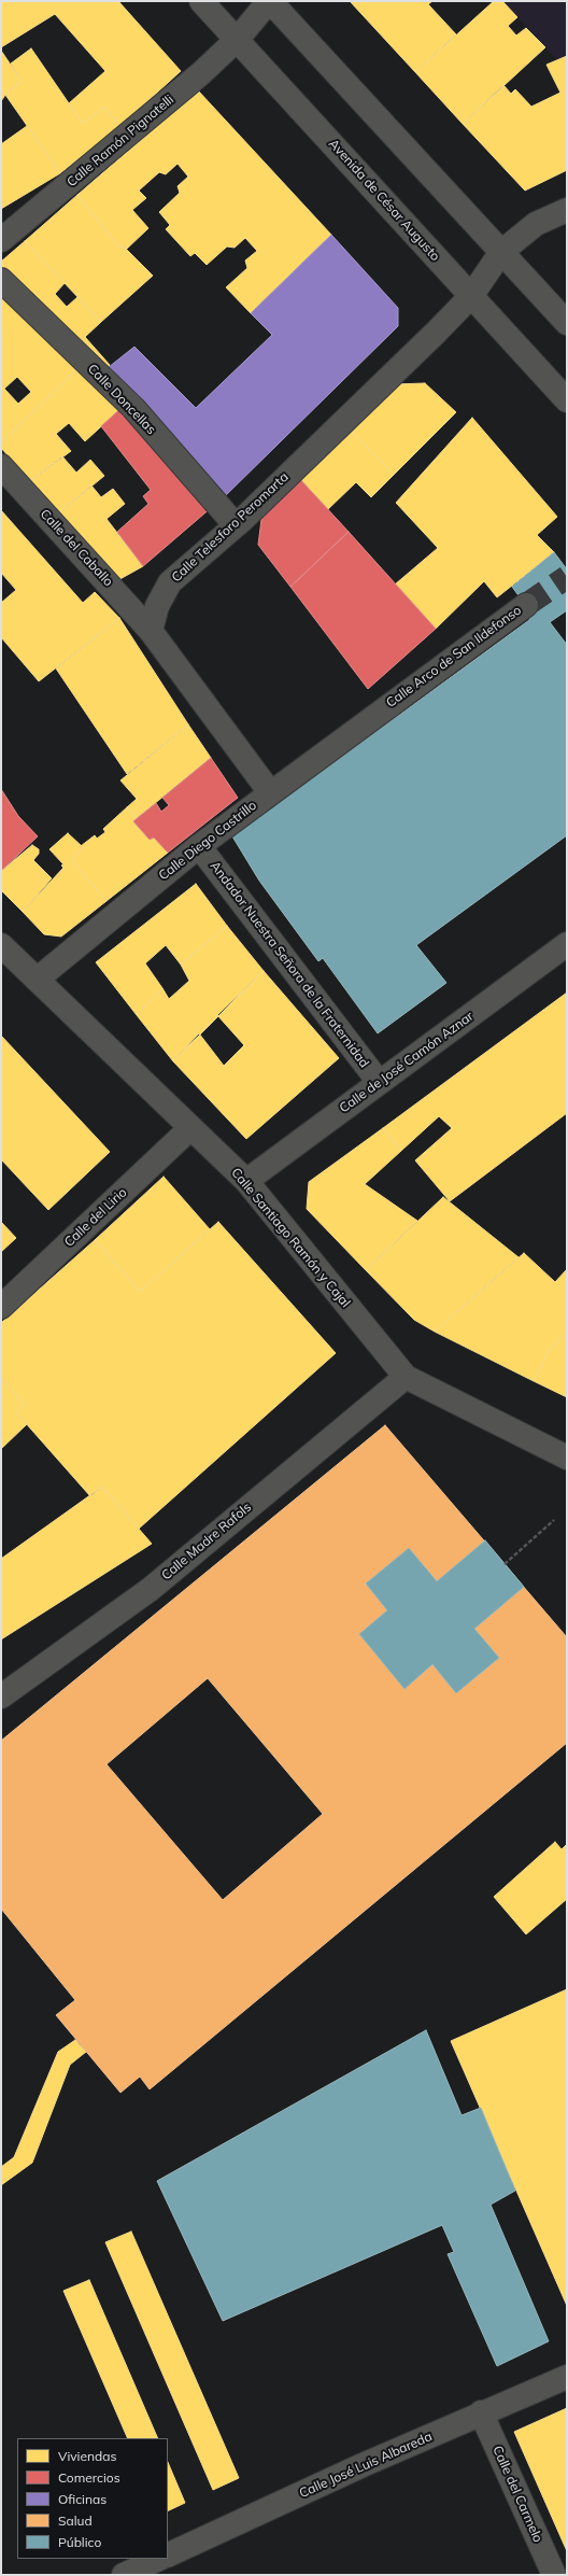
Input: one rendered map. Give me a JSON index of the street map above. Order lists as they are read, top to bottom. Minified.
{"streets":{"street":["Calle Ramón Pignatelli","Avenida de César Augusto","Calle Doncellas","Calle Telesforo Peromarta","Calle del Caballo","Calle Arco de San Ildefonso","Calle Diego Castrillo","Andador Nuestra Señora de la Fraternidad","Calle de José Camón Aznar","Calle del Lirio","Calle Santiago Ramón y Cajal","Calle Madre Rafols","Calle José Luis Albareda","Calle del Carmelo"]},"crossings":[["Calle Ramón Pignatelli","Avenida de César Augusto"],["Avenida de César Augusto","Calle Telesforo Peromarta"],["Calle Doncellas","Calle Telesforo Peromarta"],["Calle Telesforo Peromarta","Calle del Caballo"],["Calle Arco de San Ildefonso","Calle Diego Castrillo"],["Calle Diego Castrillo","Andador Nuestra Señora de la Fraternidad"],["Calle Diego Castrillo","Calle Santiago Ramón y Cajal"],["Andador Nuestra Señora de la Fraternidad","Calle de José Camón Aznar"],["Calle de José Camón Aznar","Calle Santiago Ramón y Cajal"],["Calle del Lirio","Calle Santiago Ramón y Cajal"],["Calle Santiago Ramón y Cajal","Calle Madre Rafols"],["Calle José Luis Albareda","Calle del Carmelo"]],"legend":["Viviendas","Comercios","Oficinas","Salud","Público"]}
